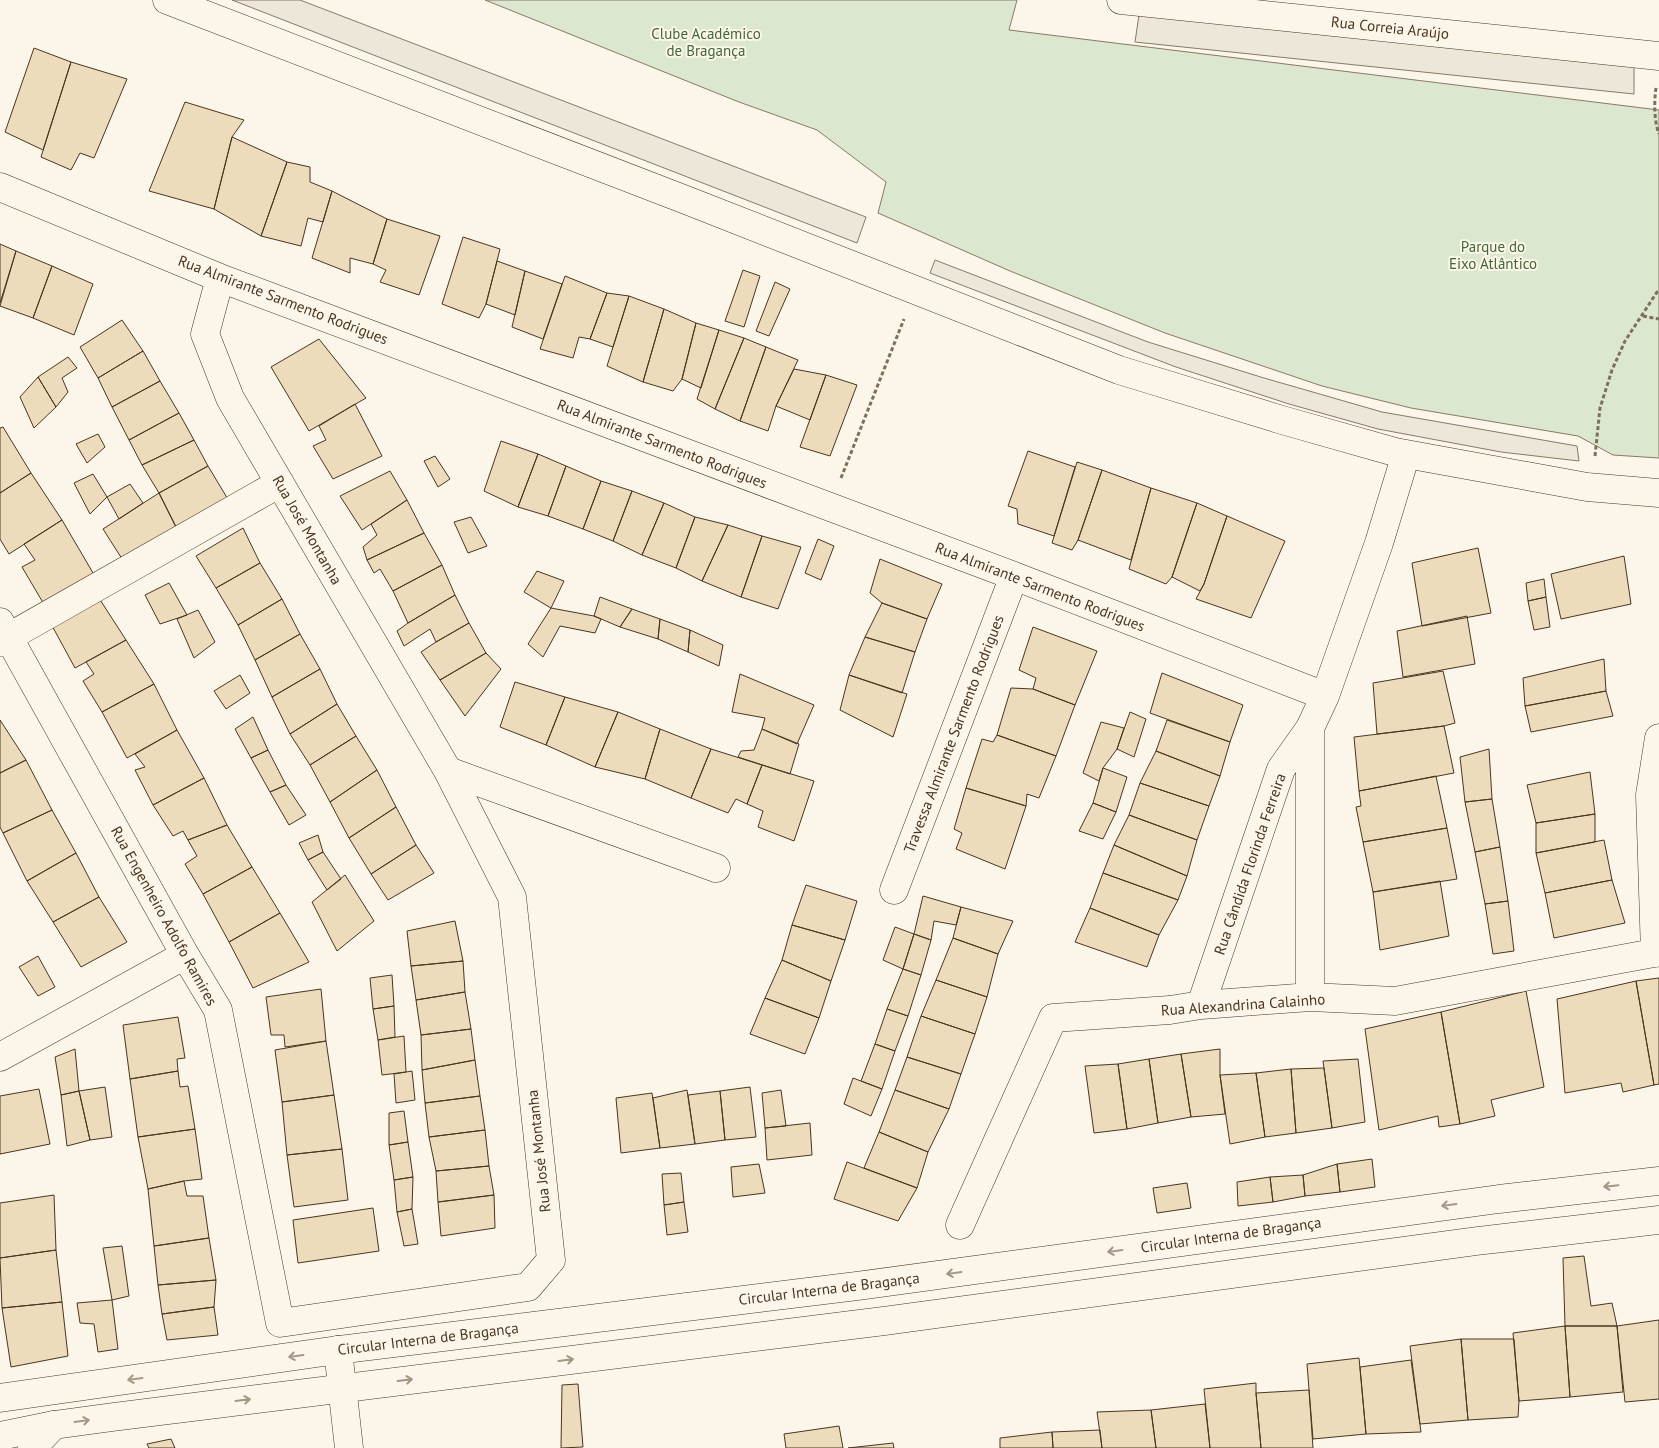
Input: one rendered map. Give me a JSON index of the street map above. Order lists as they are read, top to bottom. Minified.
{"streets":{"street":["Rua Correia Araújo","Rua Almirante Sarmento Rodrigues","Rua José Montanha","Travessa Almirante Sarmento Rodrigues","Rua Cândida Florinda Ferreira","Rua Engenheiro Adolfo Ramires","Rua Alexandrina Calainho","Circular Interna de Bragança"]},"crossings":[["Rua Almirante Sarmento Rodrigues","Rua José Montanha"],["Rua Almirante Sarmento Rodrigues","Travessa Almirante Sarmento Rodrigues"],["Rua Almirante Sarmento Rodrigues","Rua Cândida Florinda Ferreira"],["Rua José Montanha","Rua Engenheiro Adolfo Ramires"],["Rua Cândida Florinda Ferreira","Rua Alexandrina Calainho"]],"parks":["Clube Académico de Bragança","Parque do Eixo Atlântico"]}
